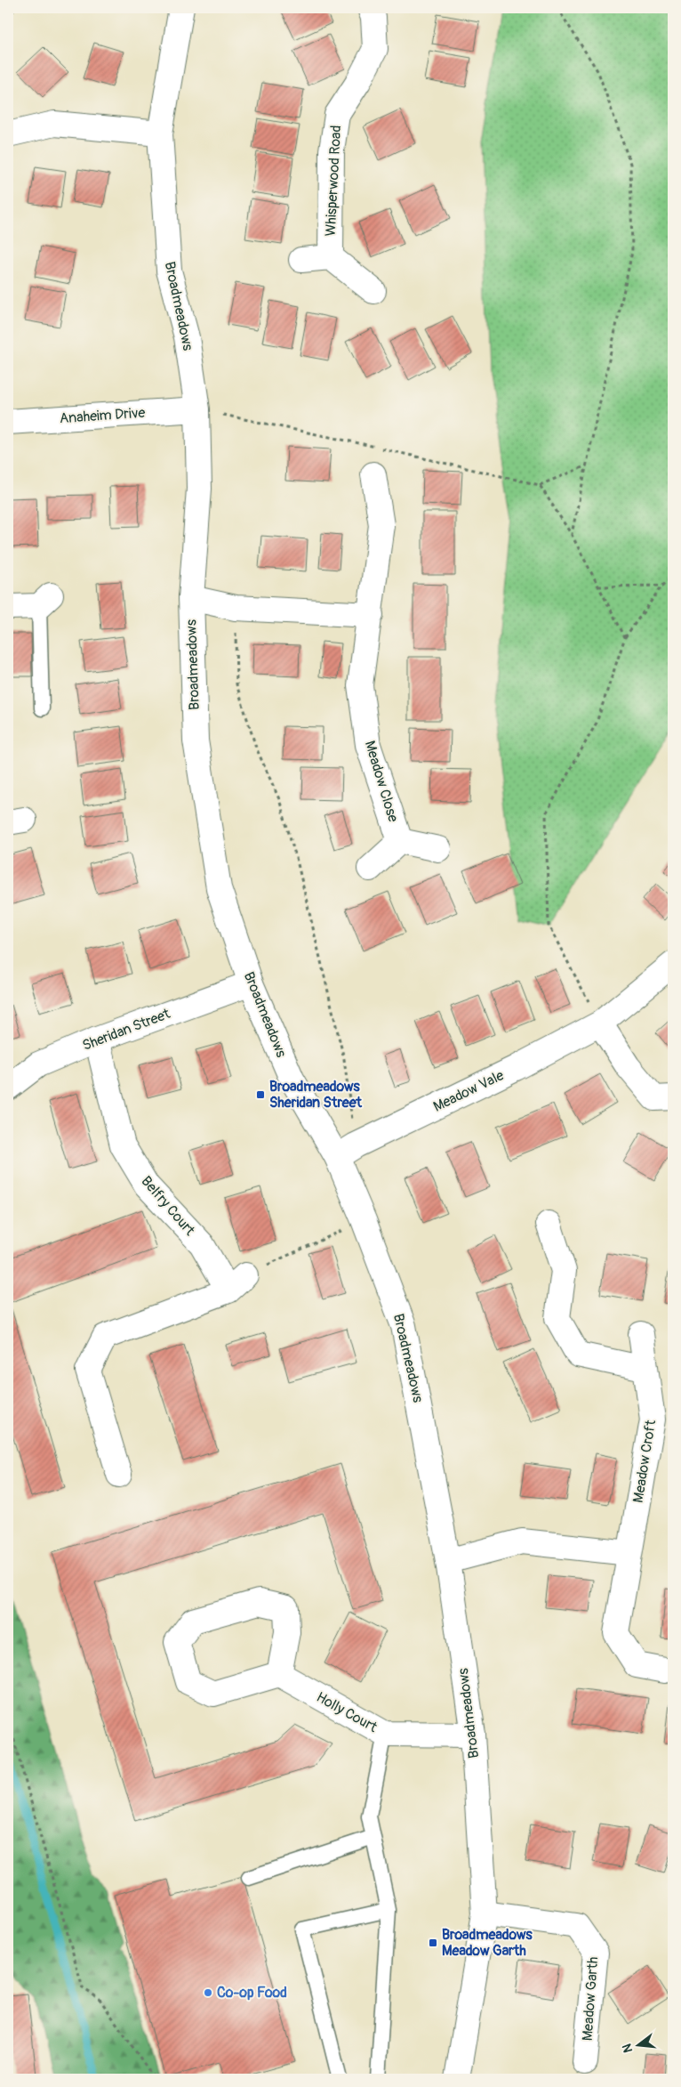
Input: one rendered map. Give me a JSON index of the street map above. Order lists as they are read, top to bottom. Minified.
{"streets":{"street":["Whisperwood Road","Broadmeadows","Anaheim Drive","Meadow Close","Sheridan Street","Meadow Vale","Belfry Court","Meadow Croft","Holly Court","Meadow Garth"]},"crossings":[["Broadmeadows","Anaheim Drive"],["Broadmeadows","Sheridan Street"],["Broadmeadows","Meadow Vale"],["Broadmeadows","Holly Court"],["Broadmeadows","Meadow Garth"],["Sheridan Street","Belfry Court"]],"places":{"transit":["Broadmeadows Sheridan Street","Broadmeadows Meadow Garth"],"other":["Co-op Food"]},"north":"left"}
